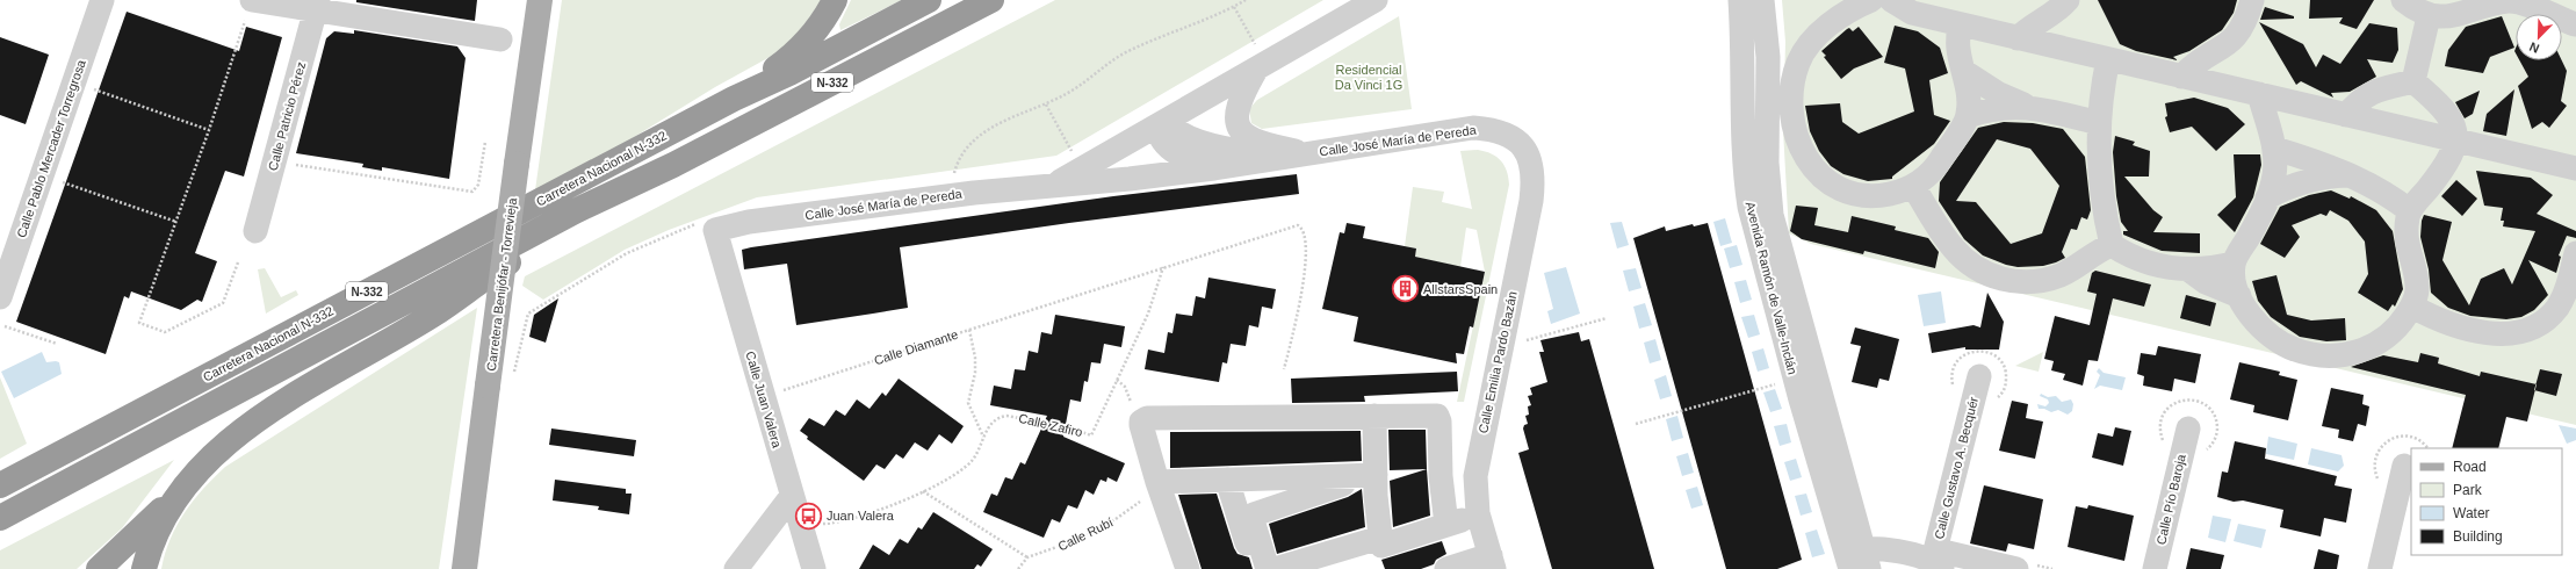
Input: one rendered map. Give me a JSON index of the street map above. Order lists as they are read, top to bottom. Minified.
{"streets":{"highway":["N-332","Carretera Nacional N-332"],"main road":["Carretera Benijófar - Torrevieja"],"street":["Calle Patricio Pérez","Calle José María de Pereda","Calle Pablo Mercader Torregrosa","Avenida Ramón de Valle-Inclán","Calle Emilia Pardo Bazán","Calle Juan Valera","Calle Gustavo A. Becquér","Calle Pío Baroja"],"path":["Calle Diamante","Calle Zafiro","Calle Rubí"]},"crossings":[["N-332","Carretera Nacional N-332"],["Calle José María de Pereda","Calle Emilia Pardo Bazán"],["Calle José María de Pereda","Calle Juan Valera"],["Calle Diamante","Calle Zafiro"]],"parks":["Residencial Da Vinci 1G"],"places":{"building":["AllstarsSpain"],"bus stop":["Juan Valera"]},"legend":["Road","Park","Water","Building"],"north":"bottom left"}
